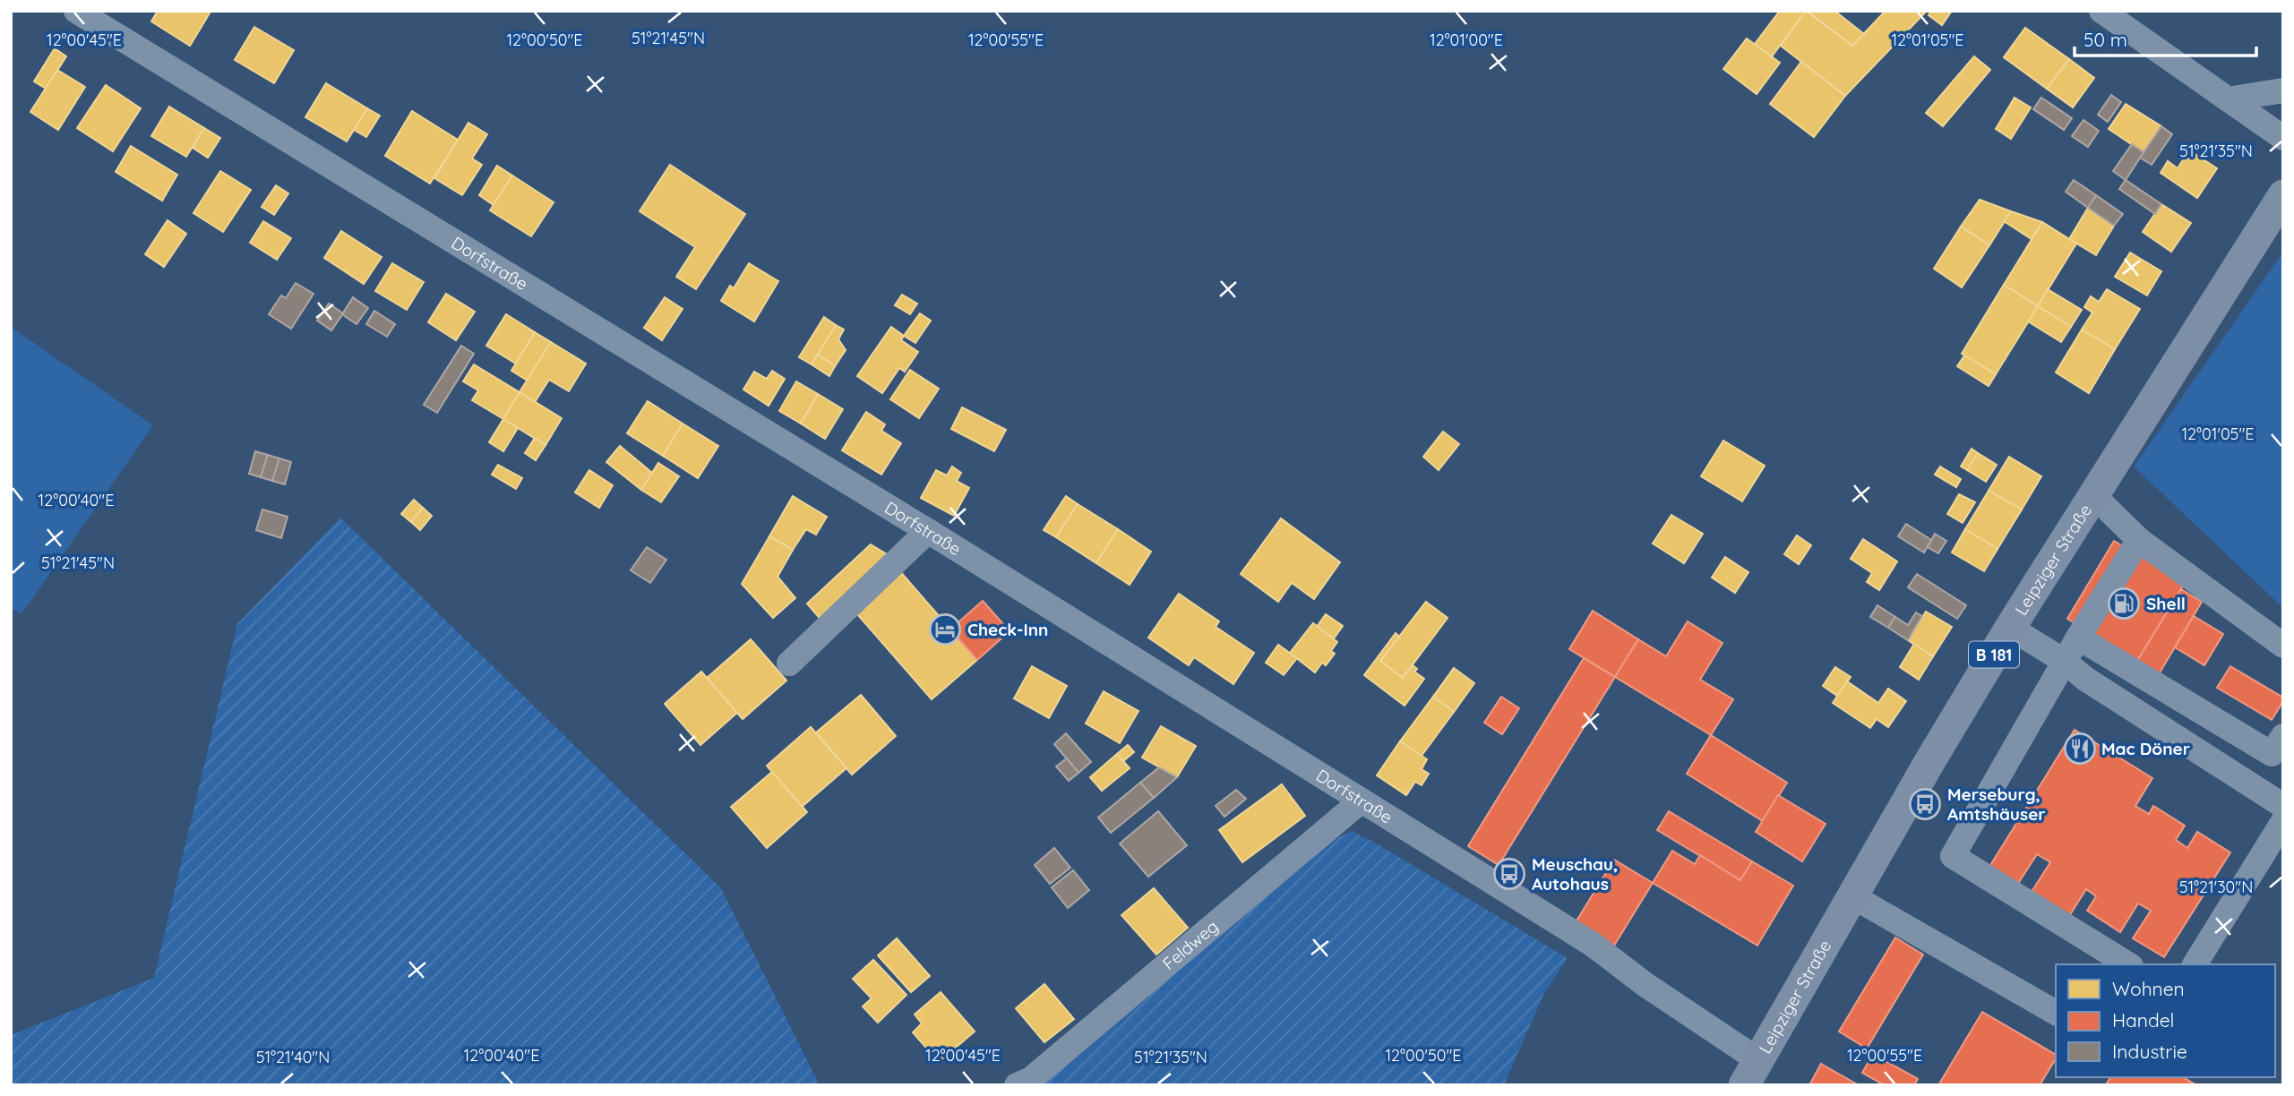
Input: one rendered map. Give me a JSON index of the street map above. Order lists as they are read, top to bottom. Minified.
{"streets":{"main road":["Leipziger Straße","B 181"],"street":["Dorfstraße","Feldweg"]},"crossings":[["Dorfstraße","Leipziger Straße"],["Dorfstraße","Feldweg"]],"places":{"fuel station":["Shell"],"hotel":["Check-Inn"],"restaurant":["Mac Döner"],"bus stop":["Merseburg, Amtshäuser","Meuschau, Autohaus"]},"legend":["Wohnen","Handel","Industrie"],"scale_bar":"50 m","coordinates":["51°21'45\"N","12°00'45\"E","12°00'50\"E","12°01'00\"E","12°00'55\"E","12°01'05\"E","51°21'35\"N","12°00'40\"E","51°21'30\"N","51°21'40\"N"]}
